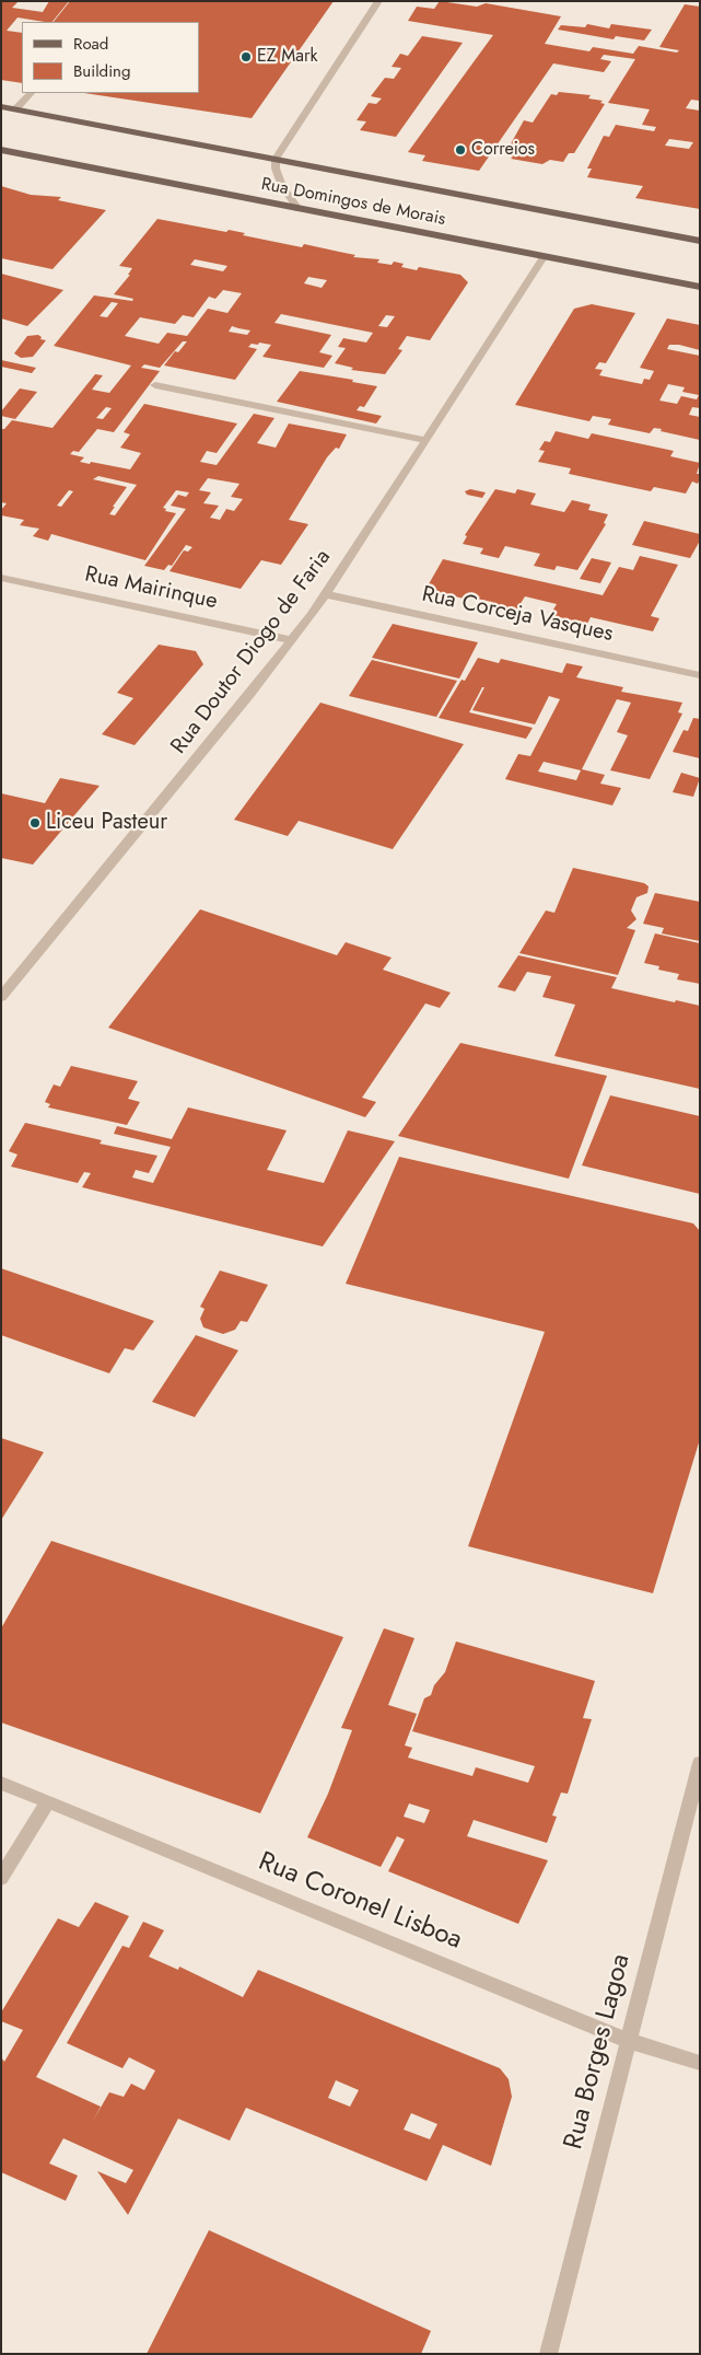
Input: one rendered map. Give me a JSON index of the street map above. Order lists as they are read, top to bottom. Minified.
{"streets":{"main road":["Rua Domingos de Morais"],"street":["Rua Mairinque","Rua Corceja Vasques","Rua Doutor Diogo de Faria","Rua Coronel Lisboa","Rua Borges Lagoa"]},"crossings":[["Rua Domingos de Morais","Rua Doutor Diogo de Faria"],["Rua Mairinque","Rua Doutor Diogo de Faria"],["Rua Corceja Vasques","Rua Doutor Diogo de Faria"],["Rua Coronel Lisboa","Rua Borges Lagoa"]],"places":["EZ Mark","Correios","Liceu Pasteur"],"legend":["Road","Building"]}
